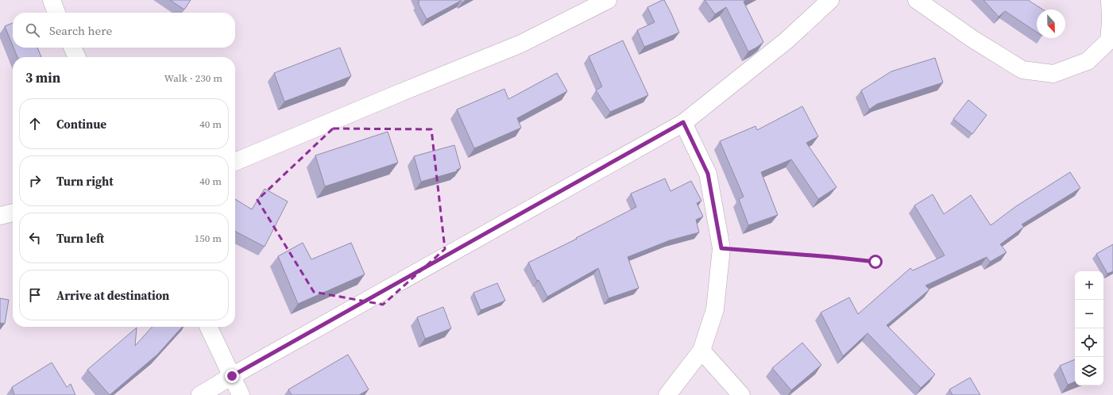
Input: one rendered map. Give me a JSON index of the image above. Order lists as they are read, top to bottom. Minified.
{"north":"bottom","page":{"search":"Search here","heading":["3 min","Walk · 230 m"],"list":[["Continue","40 m"],["Turn right","40 m"],["Turn left","150 m"],"Arrive at destination"],"map_buttons":["+","−"]}}
